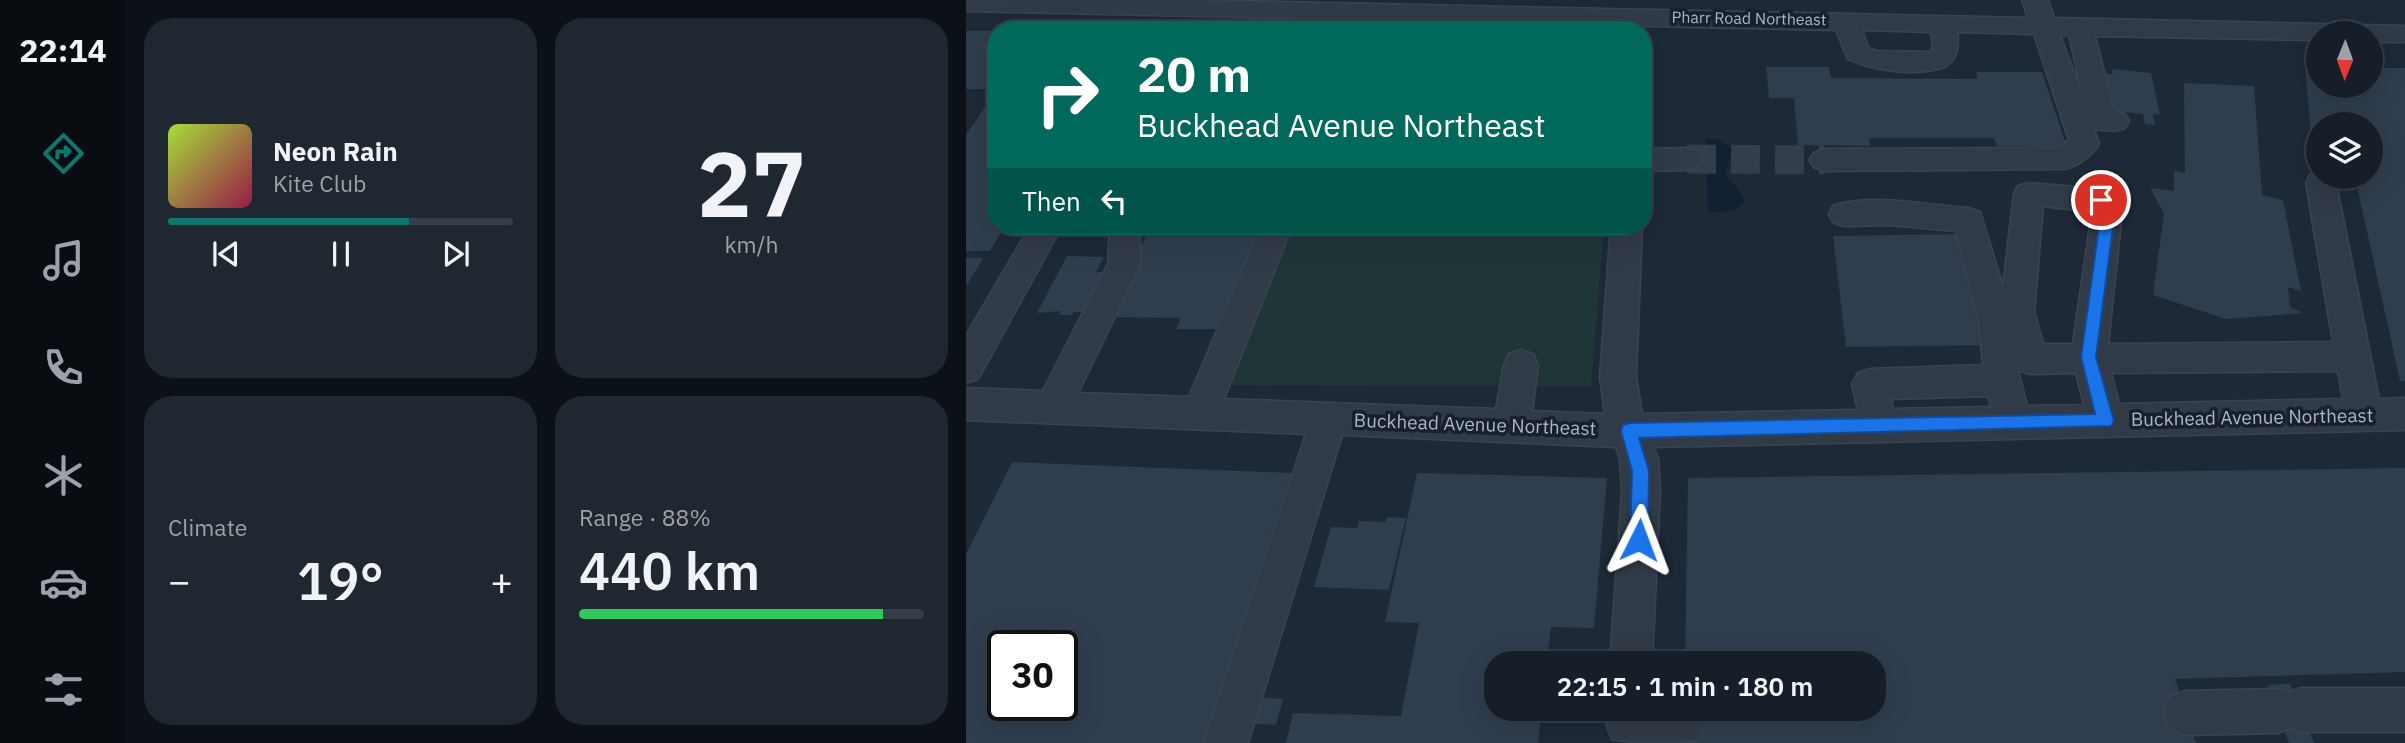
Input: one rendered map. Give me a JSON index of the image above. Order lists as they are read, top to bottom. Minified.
{"streets":{"street":["Pharr Road Northeast","Buckhead Avenue Northeast"]},"north":"bottom","page":{"tabs":"22:14","tile":[["27","km/h"],"Climate",["Range · 88%","440 km"]],"turn":["20 m","Buckhead Avenue Northeast"],"song":["Neon Rain","Kite Club"],"then":"Then","heat":["−","19°","+"],"limit":"30","trip":"22:15 · 1 min · 180 m"}}
